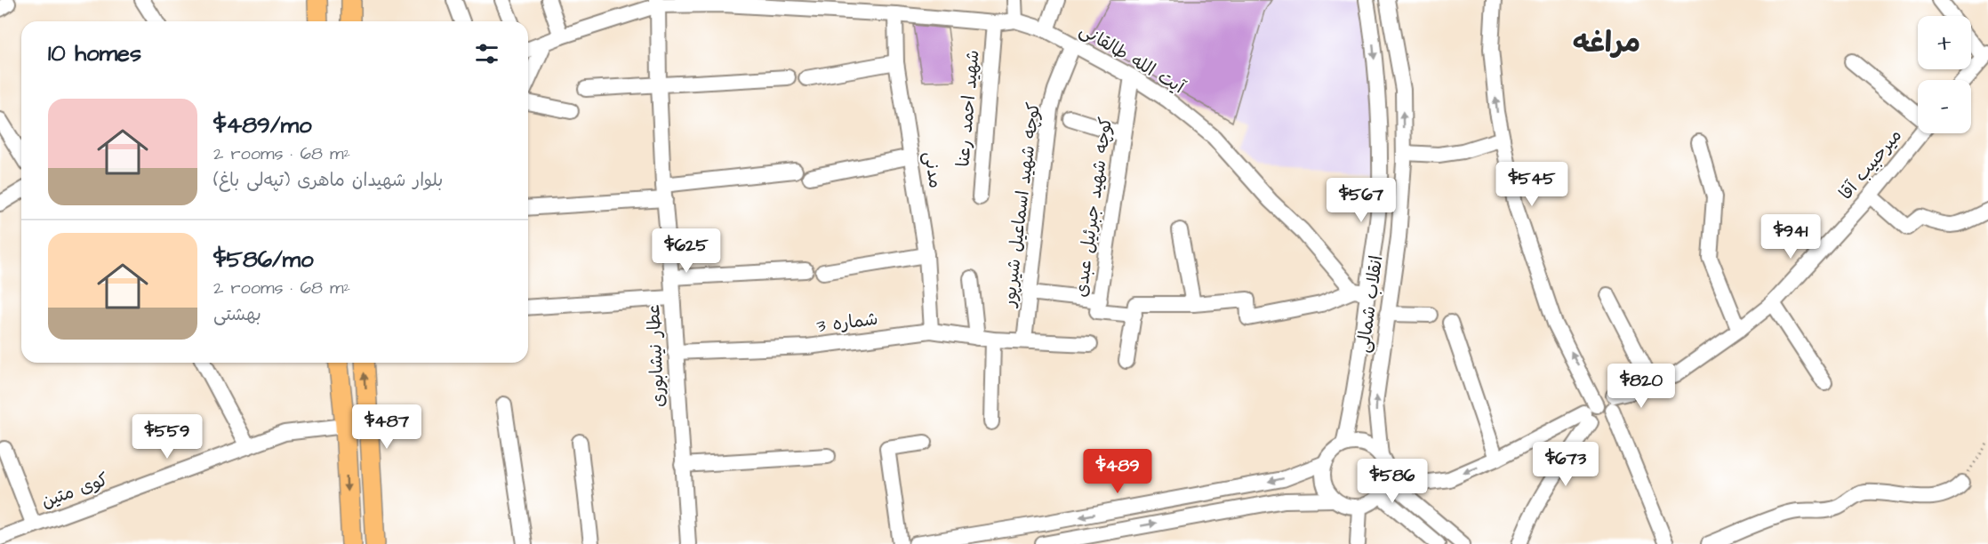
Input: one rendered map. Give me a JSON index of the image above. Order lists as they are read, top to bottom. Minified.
{"streets":{"street":["آیت الله طالقانی","شهید احمد رعنا","میرحبیب آقا","مدنی","کوچه شهید اسماعیل شیرپور","کوچه شهید جبرئیل عبدی","انقلاب شمالی","شماره 3","عطار نیشابوری","کوی متین"]},"crossings":[["آیت الله طالقانی","شهید احمد رعنا"],["آیت الله طالقانی","مدنی"],["آیت الله طالقانی","کوچه شهید اسماعیل شیرپور"],["آیت الله طالقانی","کوچه شهید جبرئیل عبدی"],["آیت الله طالقانی","انقلاب شمالی"],["آیت الله طالقانی","عطار نیشابوری"],["میرحبیب آقا","انقلاب شمالی"],["مدنی","شماره 3"],["کوچه شهید اسماعیل شیرپور","شماره 3"],["شماره 3","عطار نیشابوری"]],"districts":["مراغه"],"page":{"map_buttons":["+","−"],"heading":"10 homes","list":[{"name":"$489/mo","note":"2 rooms · 68 m² · بلوار شهیدان ماهری (تپه‌لی باغ)"},{"name":"$586/mo","note":"2 rooms · 68 m² · بهشتی"}],"price":["$545","$567","$941","$625","$820","$487","$559","$673","$489","$586"]}}
